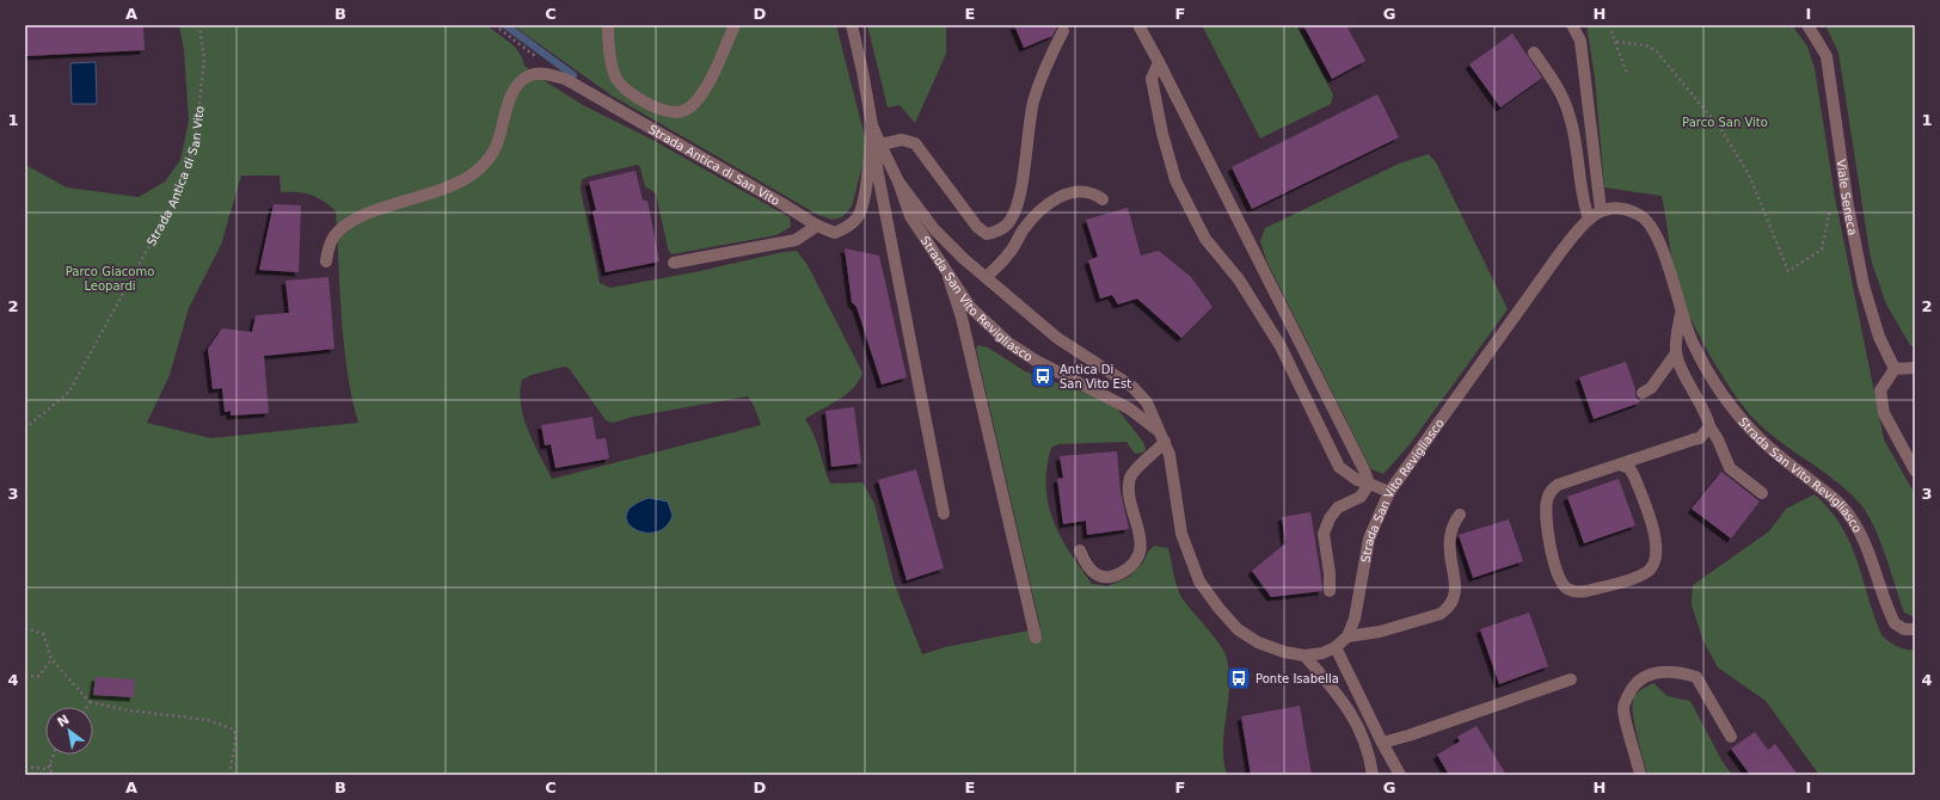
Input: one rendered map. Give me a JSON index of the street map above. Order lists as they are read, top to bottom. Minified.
{"streets":{"street":["Strada Antica di San Vito","Viale Seneca","Strada San Vito Revigliasco"]},"crossings":[["Strada Antica di San Vito","Strada San Vito Revigliasco"]],"parks":["Parco San Vito","Parco Giacomo Leopardi"],"places":{"bus stop":["Antica Di San Vito Est","Ponte Isabella"]},"north":"top left","grid":{"columns":["A","B","C","D","E","F","G","H","I"],"rows":["1","2","3","4"]}}
